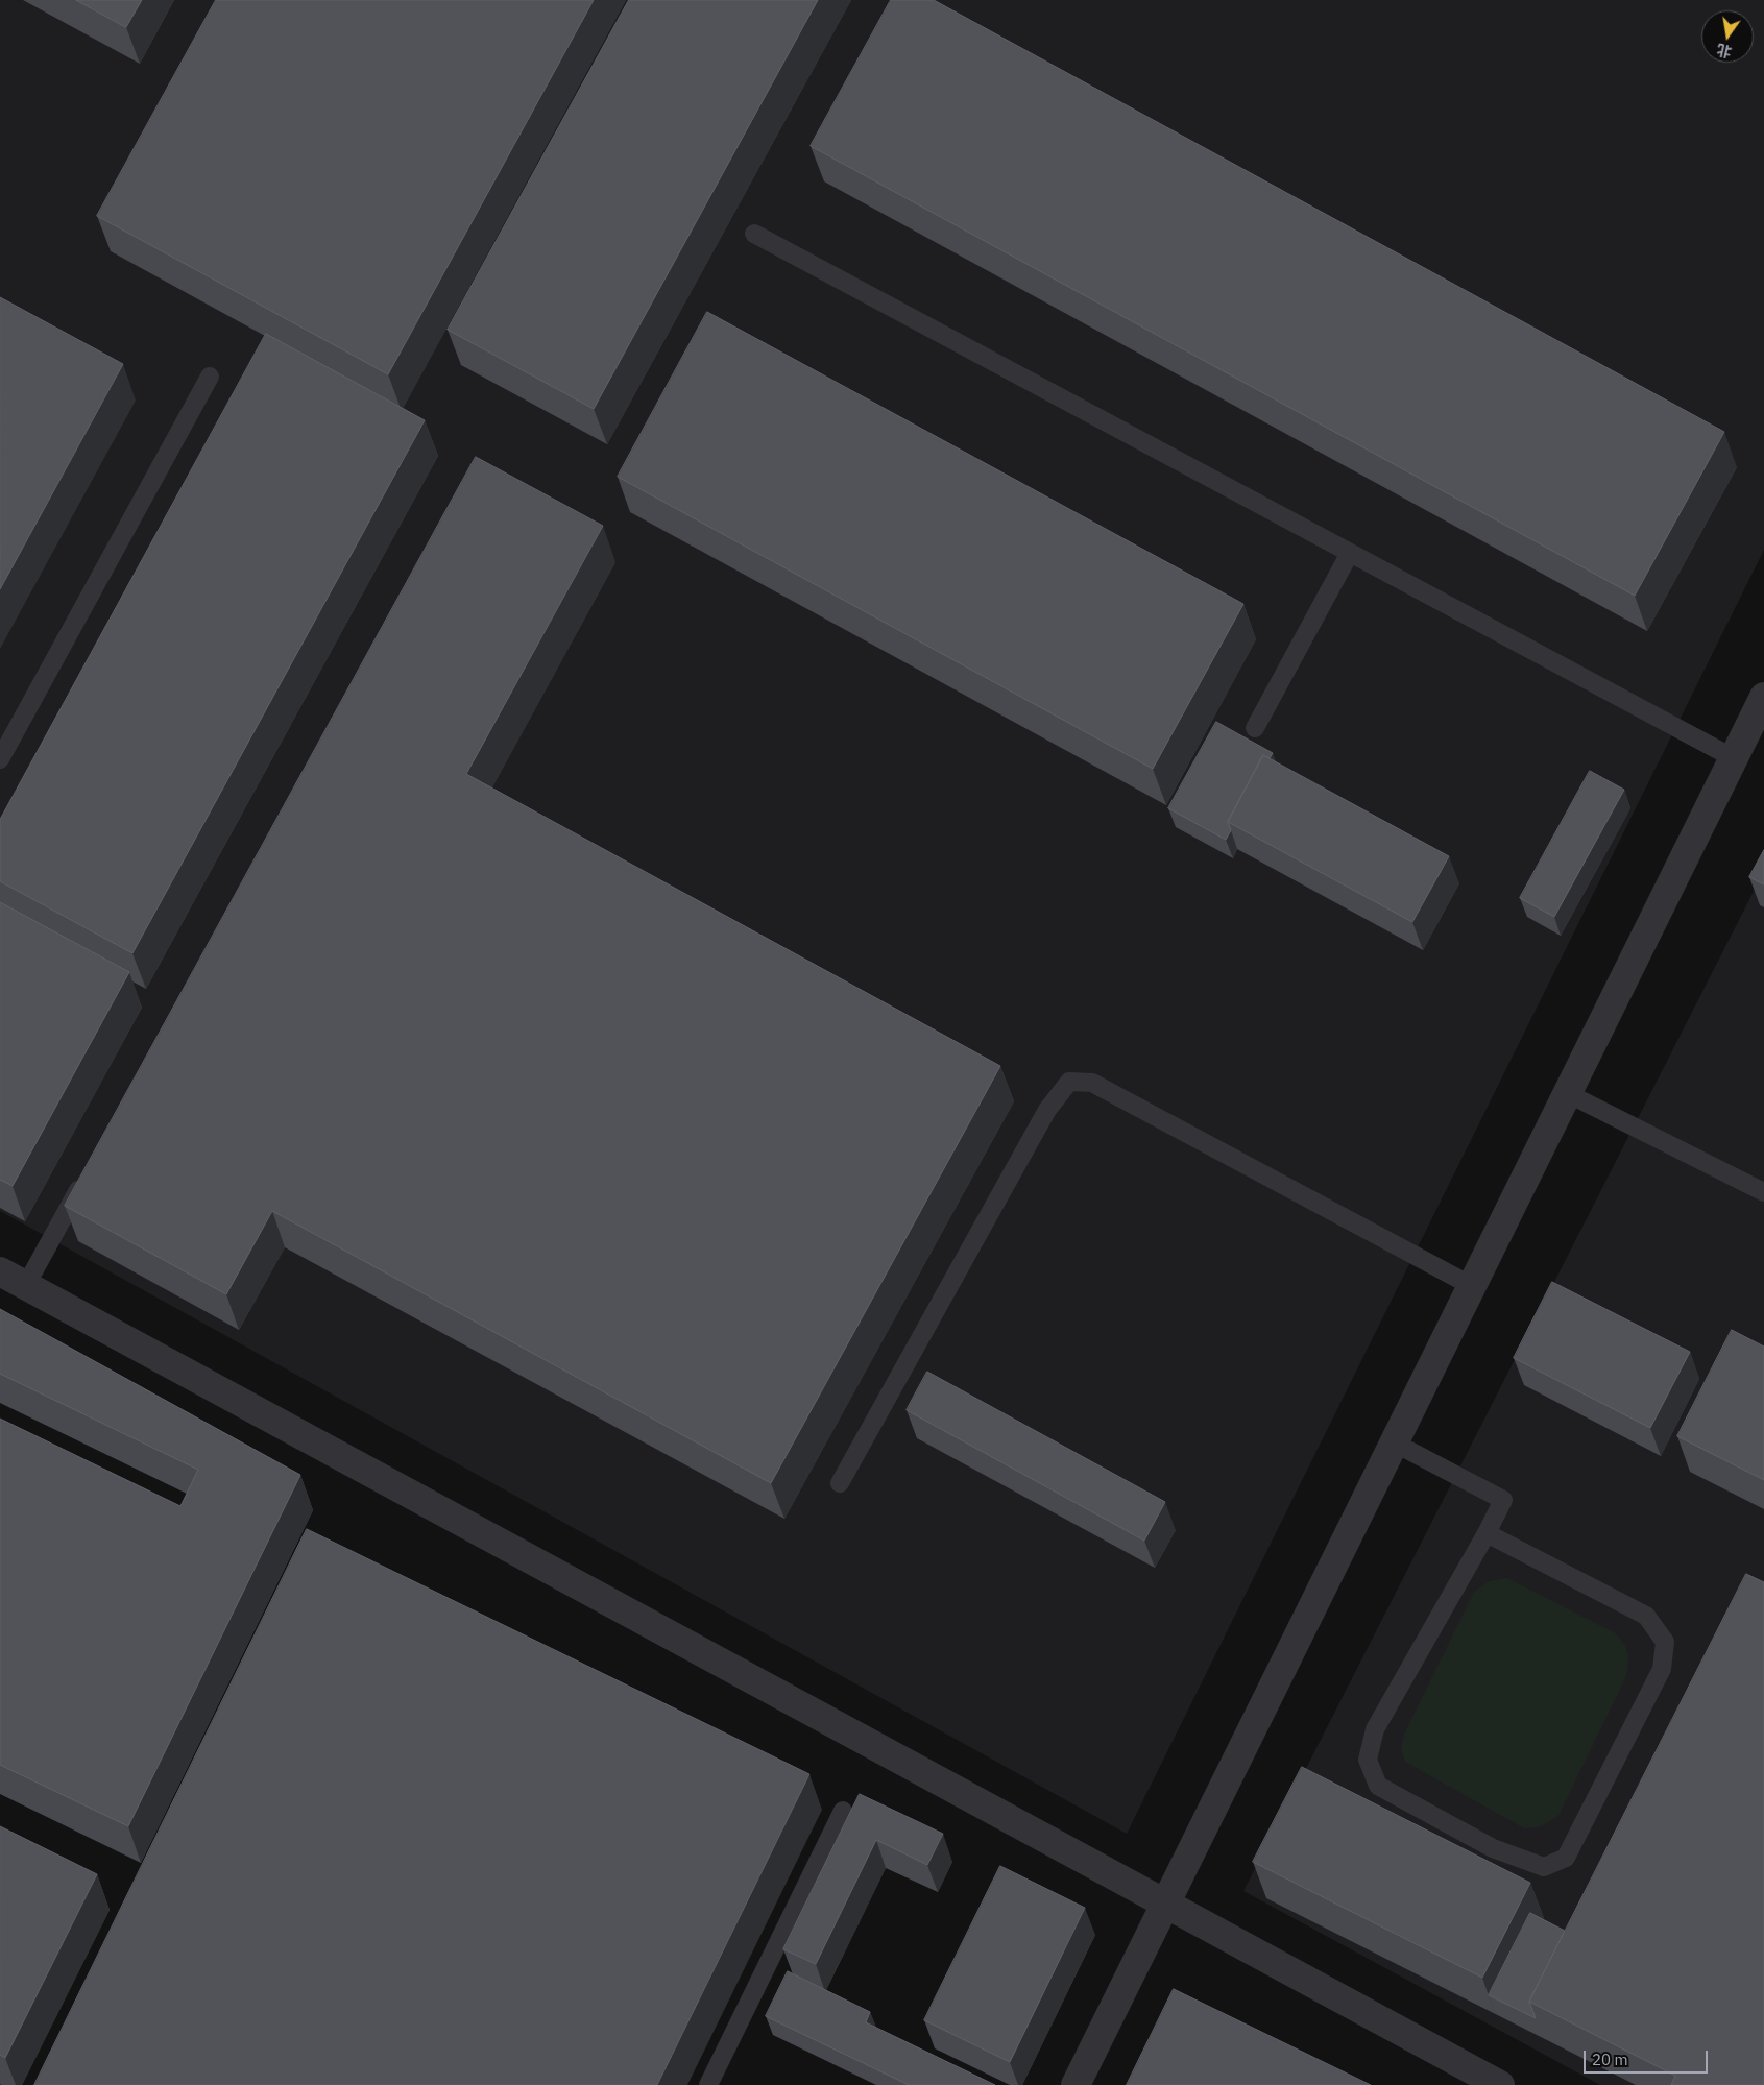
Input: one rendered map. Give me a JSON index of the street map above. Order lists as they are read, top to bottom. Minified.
{"scale_bar":"20 m","north":"bottom"}
